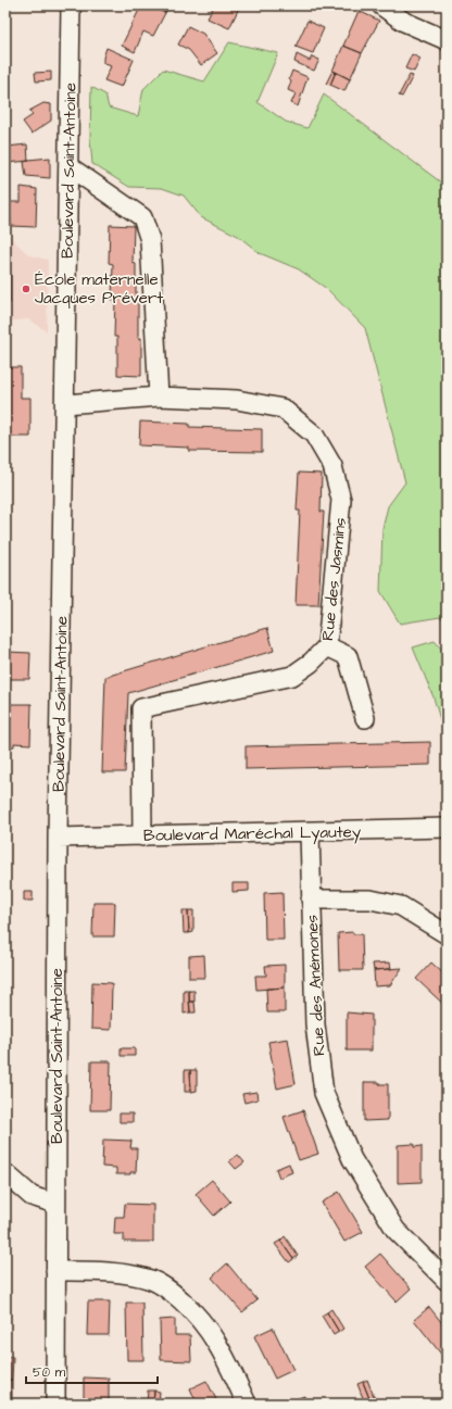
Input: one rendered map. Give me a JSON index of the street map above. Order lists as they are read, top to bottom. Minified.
{"streets":{"street":["Boulevard Saint-Antoine","Rue des Jasmins","Boulevard Maréchal Lyautey","Rue des Anémones"]},"crossings":[["Boulevard Saint-Antoine","Rue des Jasmins"],["Boulevard Saint-Antoine","Boulevard Maréchal Lyautey"],["Rue des Jasmins","Boulevard Maréchal Lyautey"],["Boulevard Maréchal Lyautey","Rue des Anémones"]],"places":["École maternelle Jacques Prévert"],"scale_bar":"50 m"}
